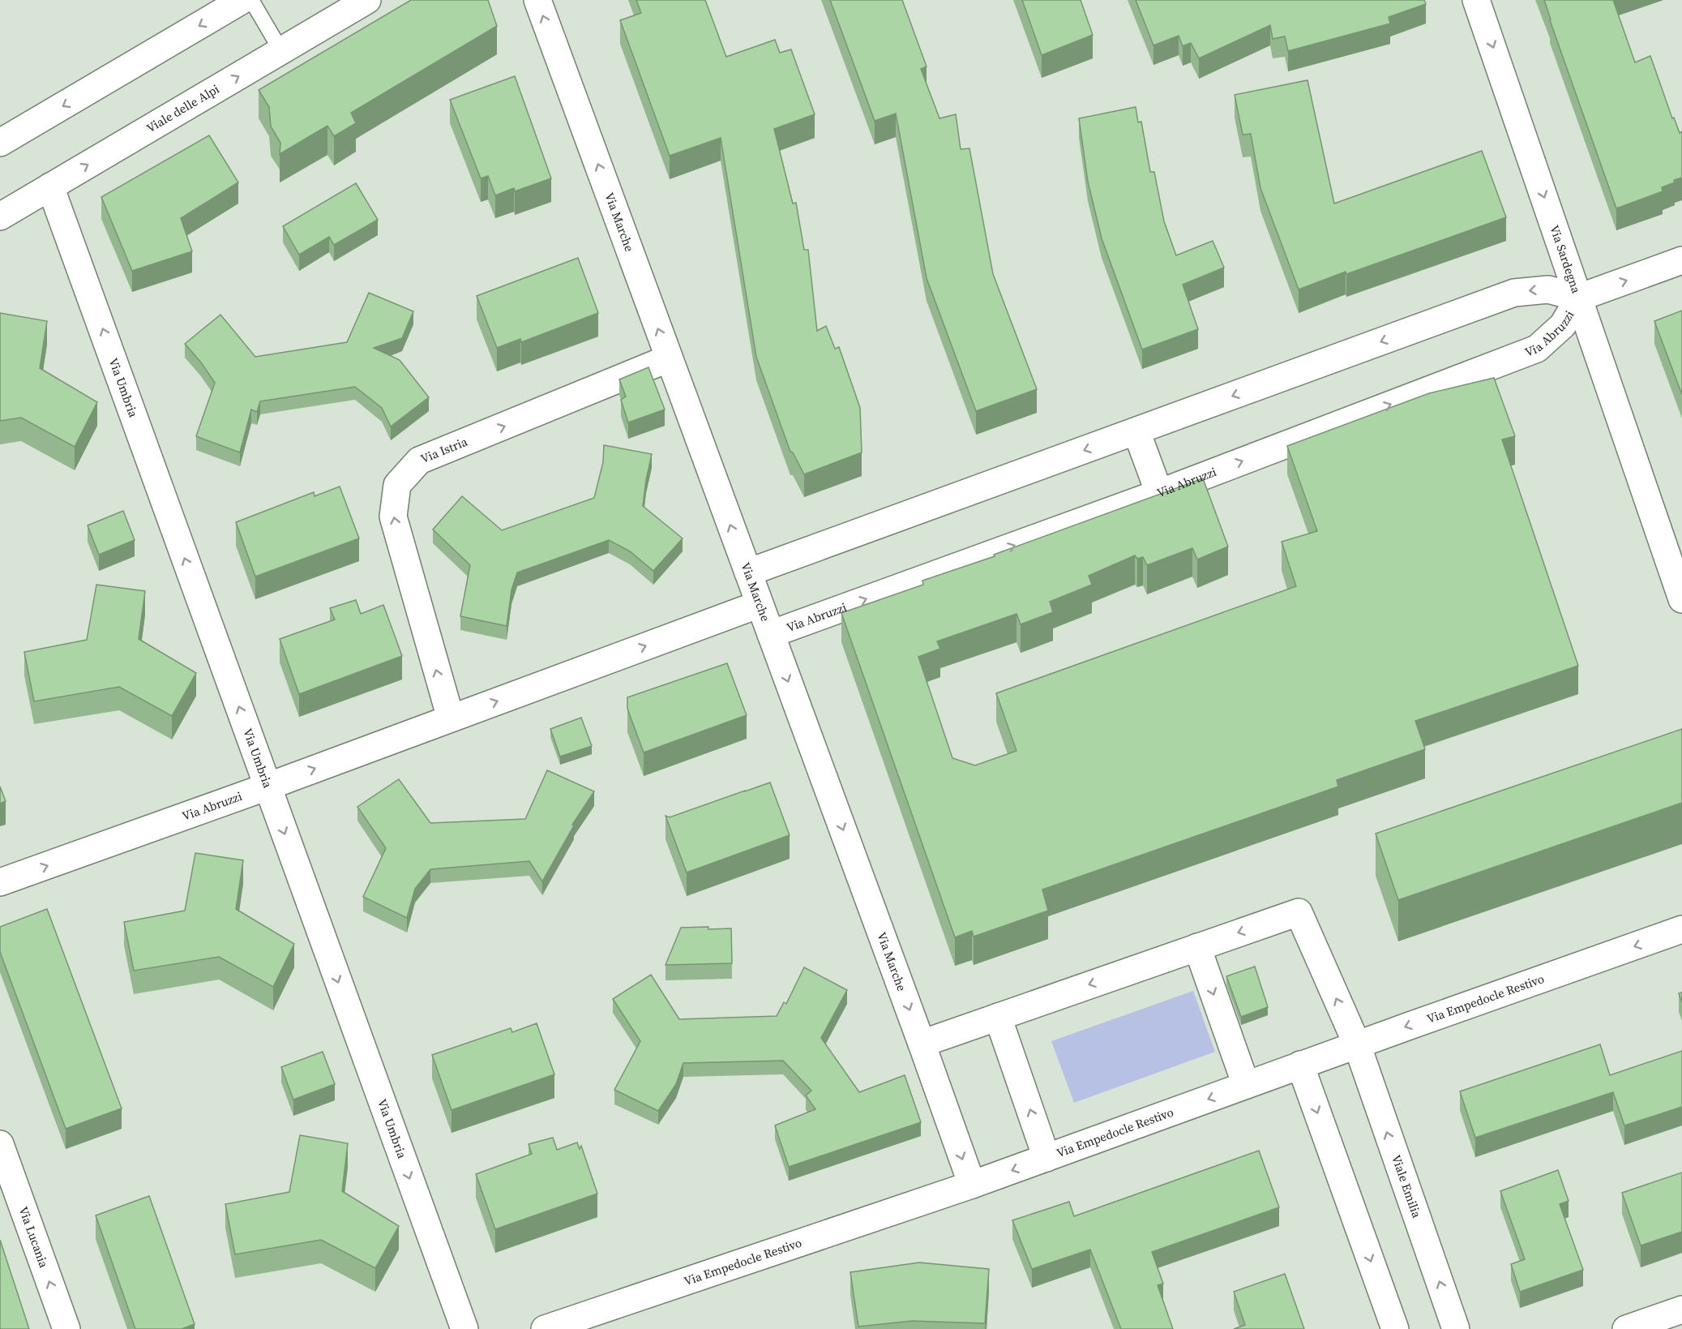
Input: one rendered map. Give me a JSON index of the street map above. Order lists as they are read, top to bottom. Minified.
{"streets":{"street":["Viale delle Alpi","Via Marche","Via Sardegna","Via Abruzzi","Via Umbria","Via Istria","Via Empedocle Restivo","Viale Emilia","Via Lucania"]},"crossings":[["Viale delle Alpi","Via Umbria"],["Via Marche","Via Abruzzi"],["Via Marche","Via Istria"],["Via Marche","Via Empedocle Restivo"],["Via Sardegna","Via Abruzzi"],["Via Abruzzi","Via Umbria"],["Via Abruzzi","Via Istria"],["Via Empedocle Restivo","Viale Emilia"]],"one_way":["Via Sardegna","Via Lucania"]}
